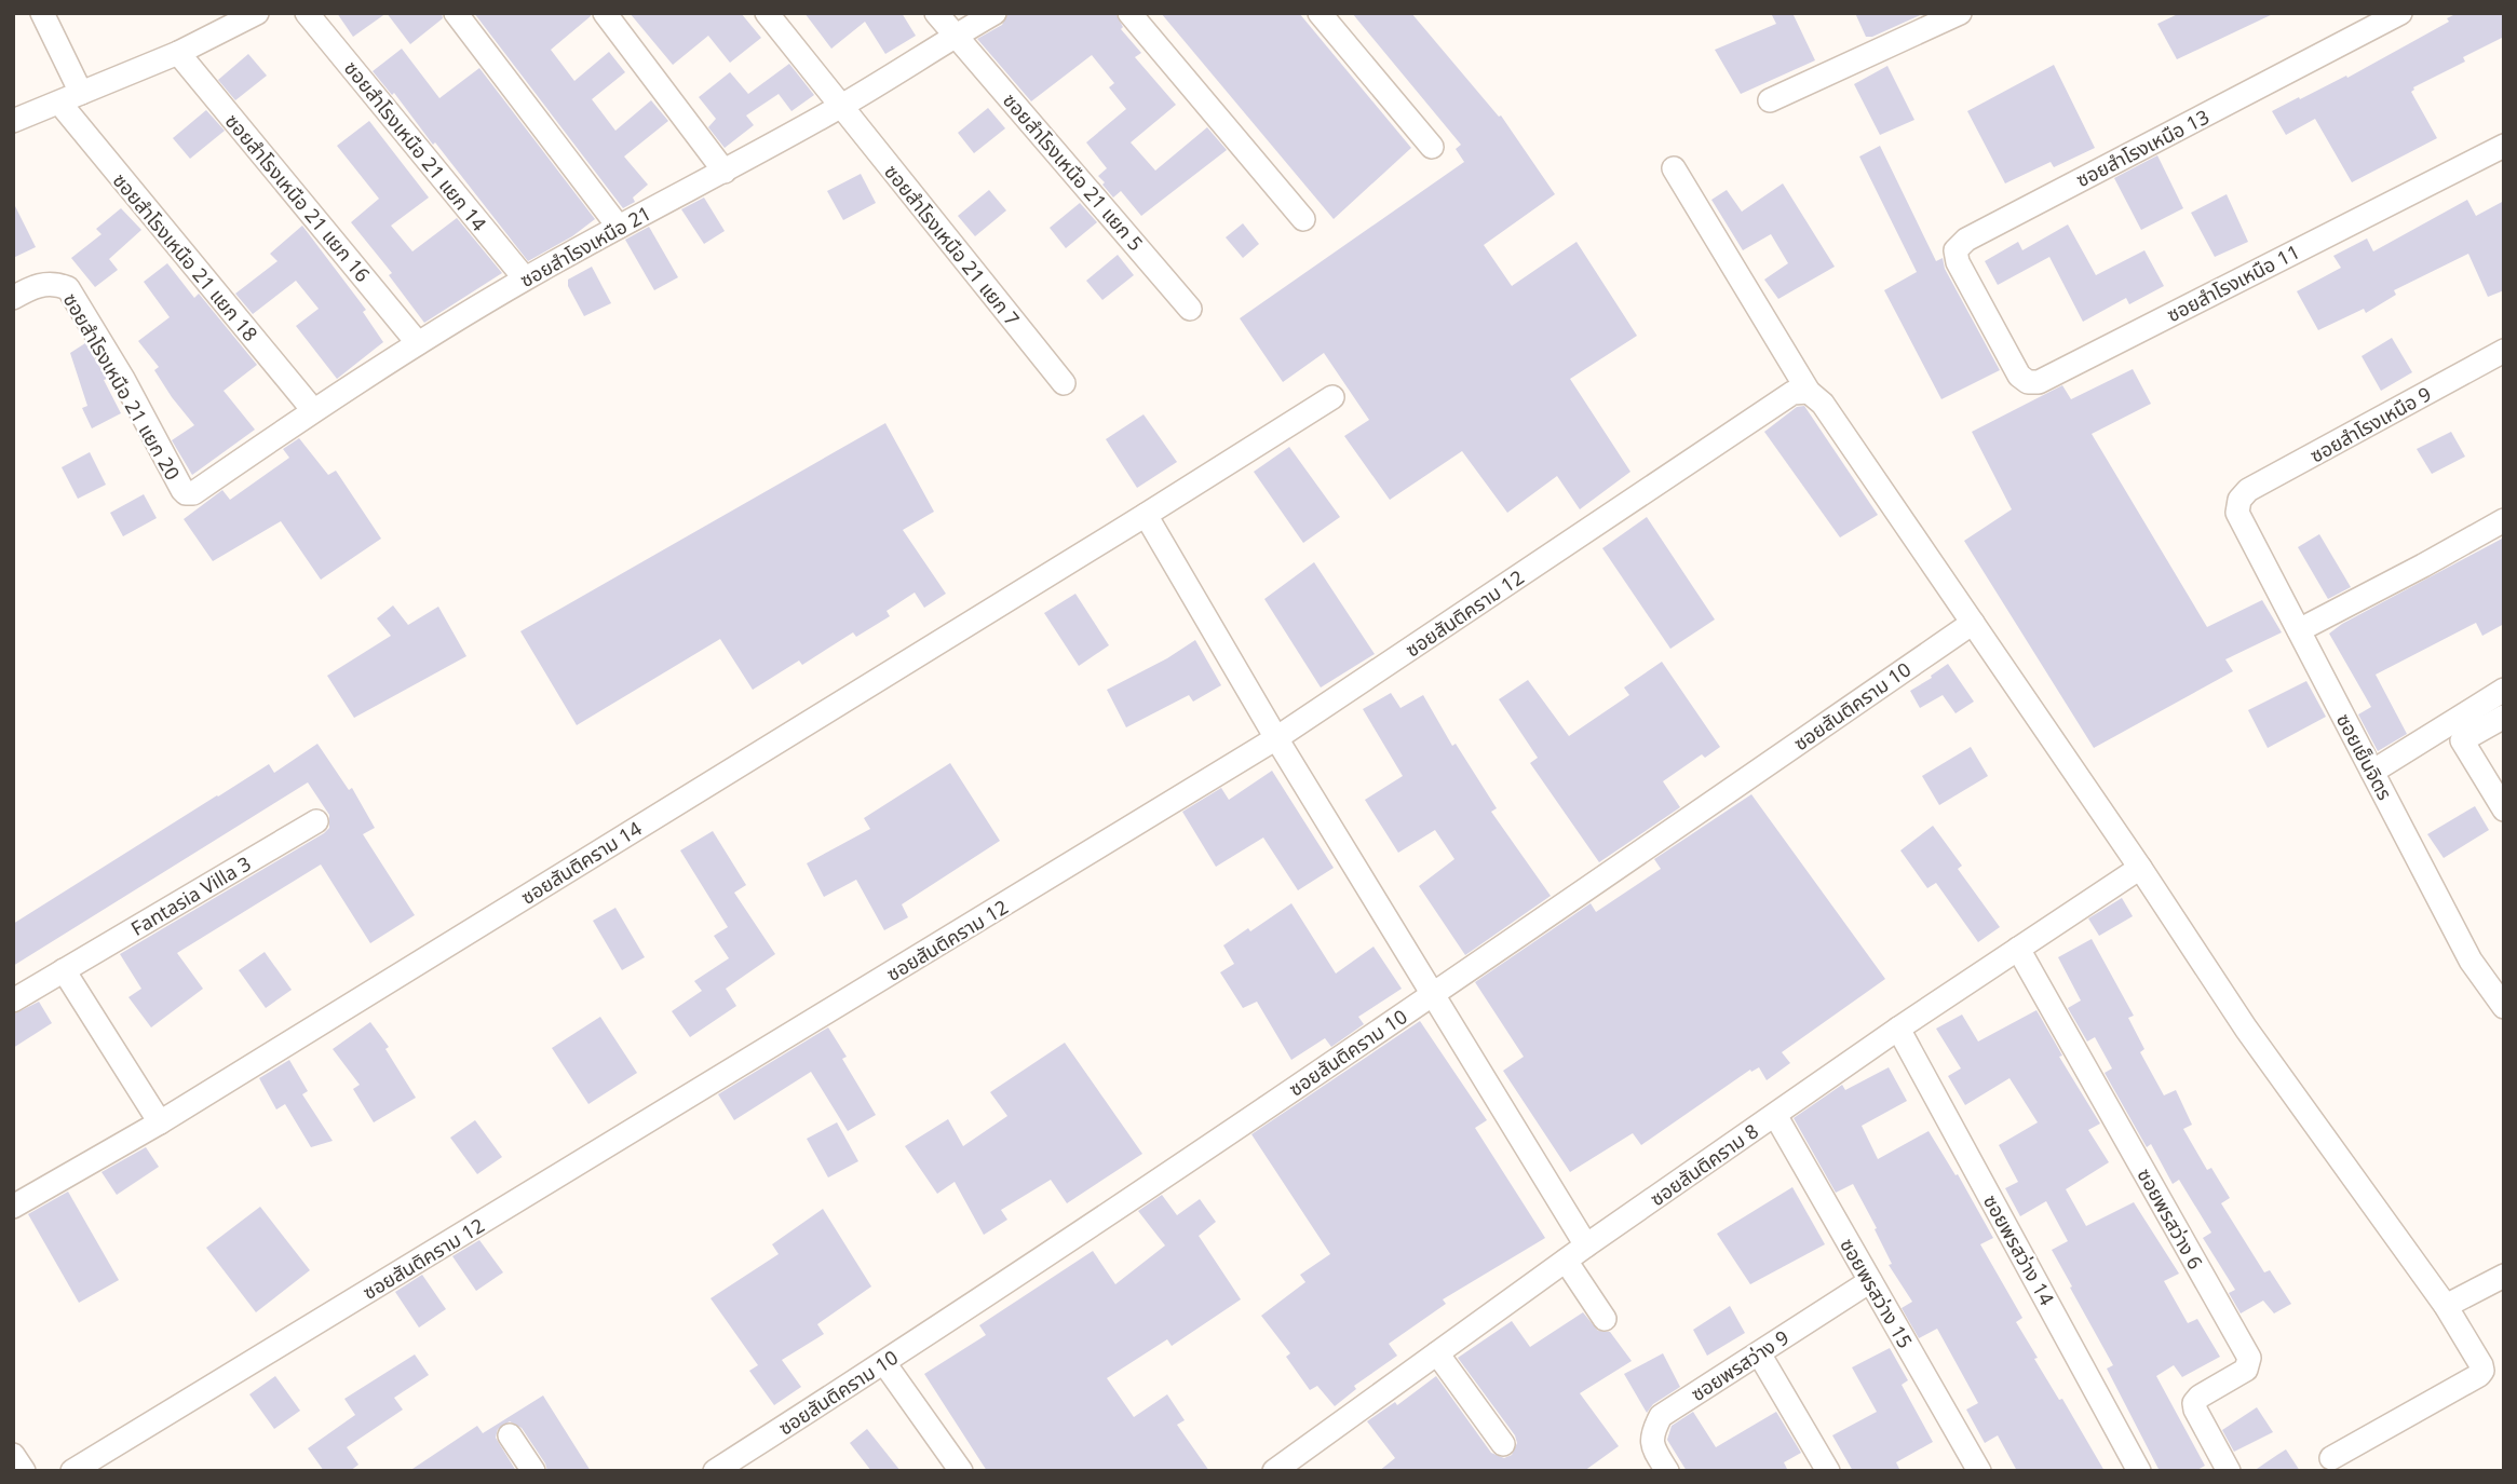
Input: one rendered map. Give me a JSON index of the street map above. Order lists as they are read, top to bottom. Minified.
{"streets":{"street":["ซอยสำโรงเหนือ 21 แยก 14","ซอยสำโรงเหนือ 13","ซอยสำโรงเหนือ 21 แยก 5","ซอยสำโรงเหนือ 21 แยก 16","ซอยสำโรงเหนือ 21 แยก 7","ซอยสำโรงเหนือ 21","ซอยสำโรงเหนือ 21 แยก 18","ซอยสำโรงเหนือ 11","ซอยสำโรงเหนือ 21 แยก 20","ซอยสำโรงเหนือ 9","ซอยสันติคราม 12","ซอยสันติคราม 10","ซอยเย็นจิตร","ซอยสันติคราม 14","Fantasia Villa 3","ซอยสันติคราม 8","ซอยพรสว่าง 6","ซอยพรสว่าง 14","ซอยพรสว่าง 15","ซอยพรสว่าง 9"]},"crossings":[["ซอยสำโรงเหนือ 21 แยก 14","ซอยสำโรงเหนือ 21"],["ซอยสำโรงเหนือ 13","ซอยสำโรงเหนือ 11"],["ซอยสำโรงเหนือ 21 แยก 5","ซอยสำโรงเหนือ 21"],["ซอยสำโรงเหนือ 21 แยก 16","ซอยสำโรงเหนือ 21"],["ซอยสำโรงเหนือ 21 แยก 7","ซอยสำโรงเหนือ 21"],["ซอยสำโรงเหนือ 21","ซอยสำโรงเหนือ 21 แยก 18"],["ซอยสำโรงเหนือ 21","ซอยสำโรงเหนือ 21 แยก 20"],["ซอยสำโรงเหนือ 9","ซอยเย็นจิตร"],["ซอยสันติคราม 8","ซอยพรสว่าง 6"],["ซอยสันติคราม 8","ซอยพรสว่าง 14"],["ซอยสันติคราม 8","ซอยพรสว่าง 15"],["ซอยพรสว่าง 15","ซอยพรสว่าง 9"]]}
